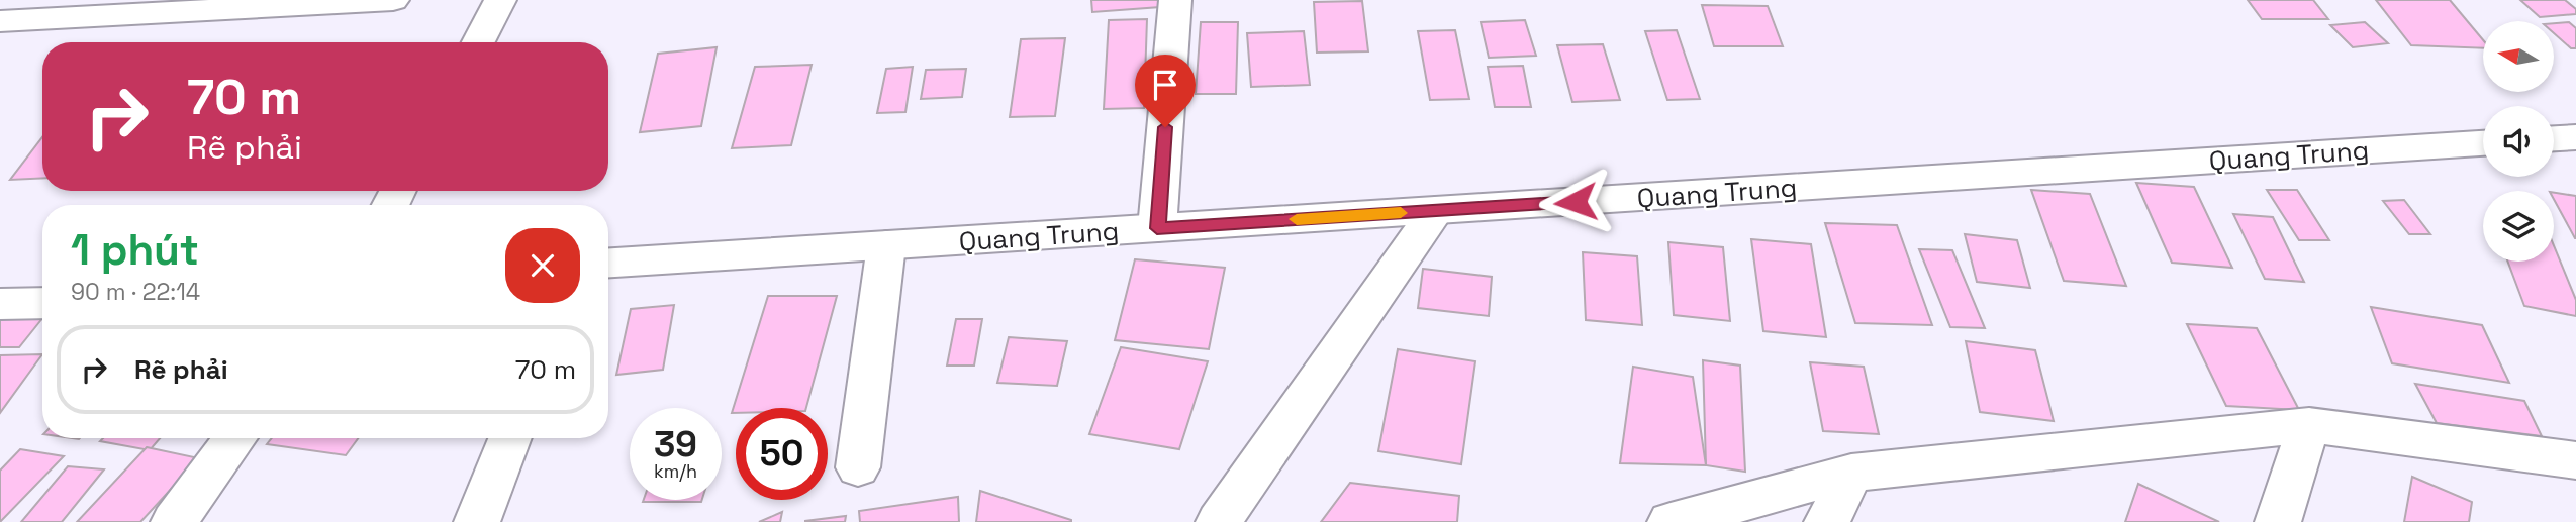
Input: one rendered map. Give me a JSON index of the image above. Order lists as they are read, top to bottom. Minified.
{"streets":{"street":["Quang Trung"]},"north":"left","page":{"turn":["70 m","Rẽ phải"],"heading":["1 phút","90 m · 22:14"],"list":[{"name":"Rẽ phải","value":"70 m"}],"speed":"39 km/h","limit":"50"}}
